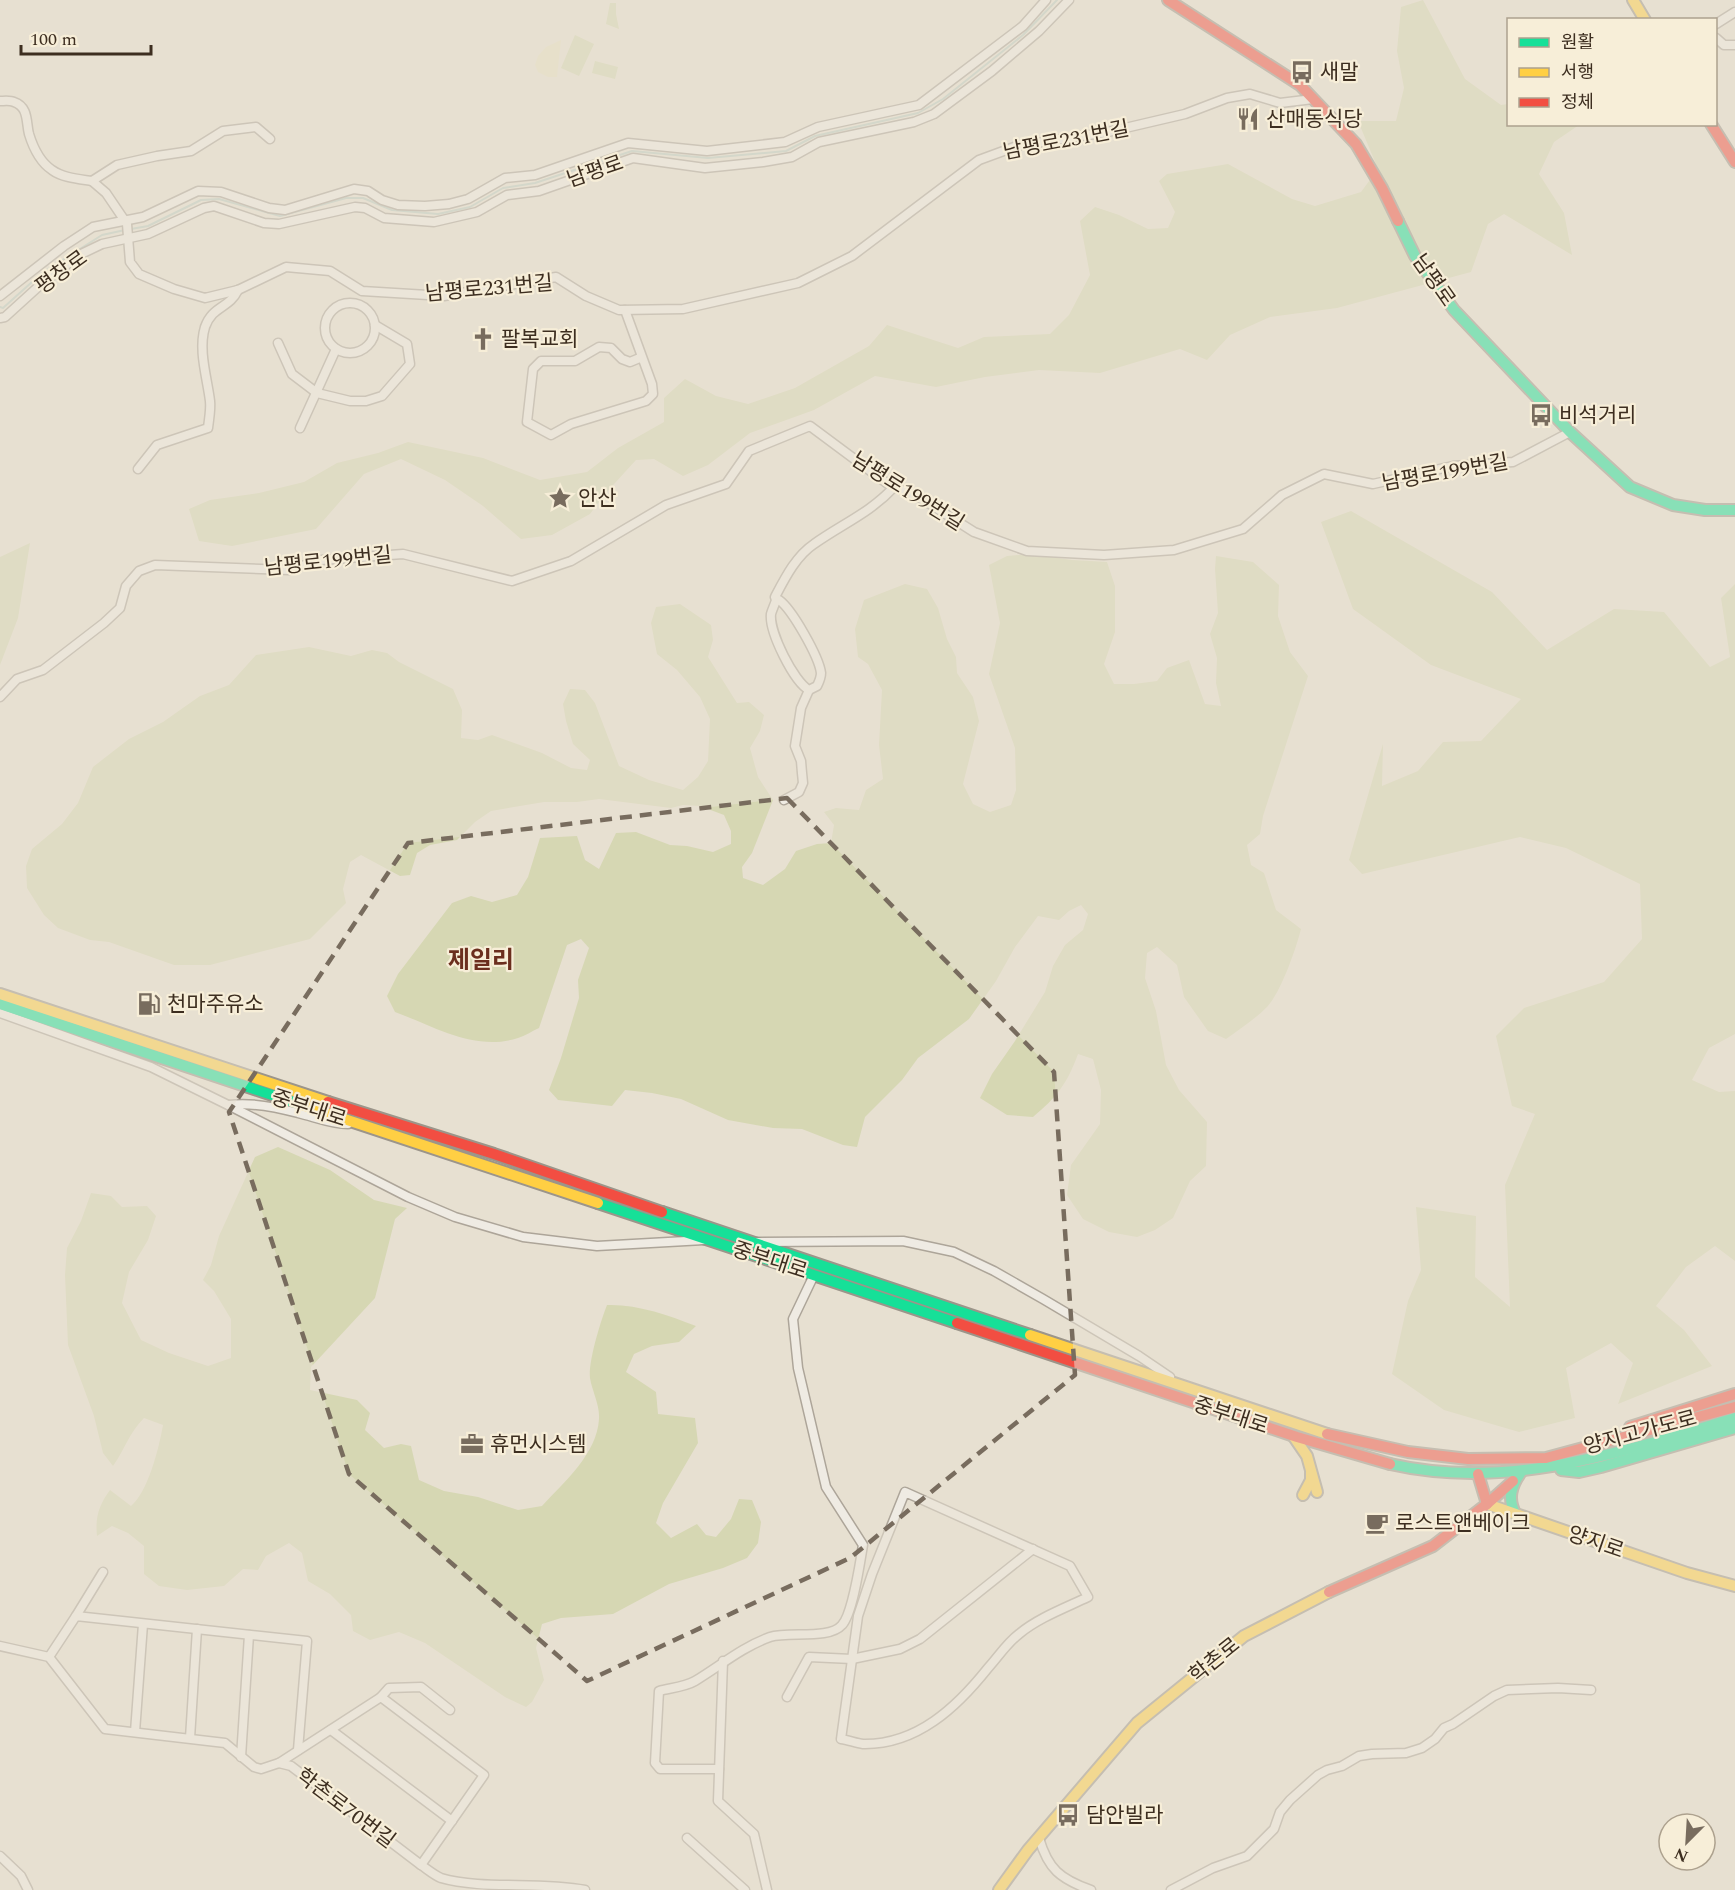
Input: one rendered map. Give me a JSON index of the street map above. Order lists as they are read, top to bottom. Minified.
{"streets":{"main road":["남평로","중부대로","양지고가도로","양지로","학촌로"],"street":["남평로231번길","평창로","남평로199번길","학촌로70번길"]},"crossings":[["남평로231번길","남평로"],["남평로231번길","평창로"],["남평로","평창로"],["남평로","남평로199번길"],["중부대로","양지고가도로"],["중부대로","학촌로"],["양지로","학촌로"]],"districts":["제일리"],"places":{"bus stop":["새말","비석거리","담안빌라"],"restaurant":["산매동식당"],"church":["팔복교회"],"place":["안산"],"fuel station":["천마주유소"],"office":["휴먼시스템"],"cafe":["로스트앤베이크"]},"legend":["원활","서행","정체"],"scale_bar":"100 m","north":"bottom left"}
